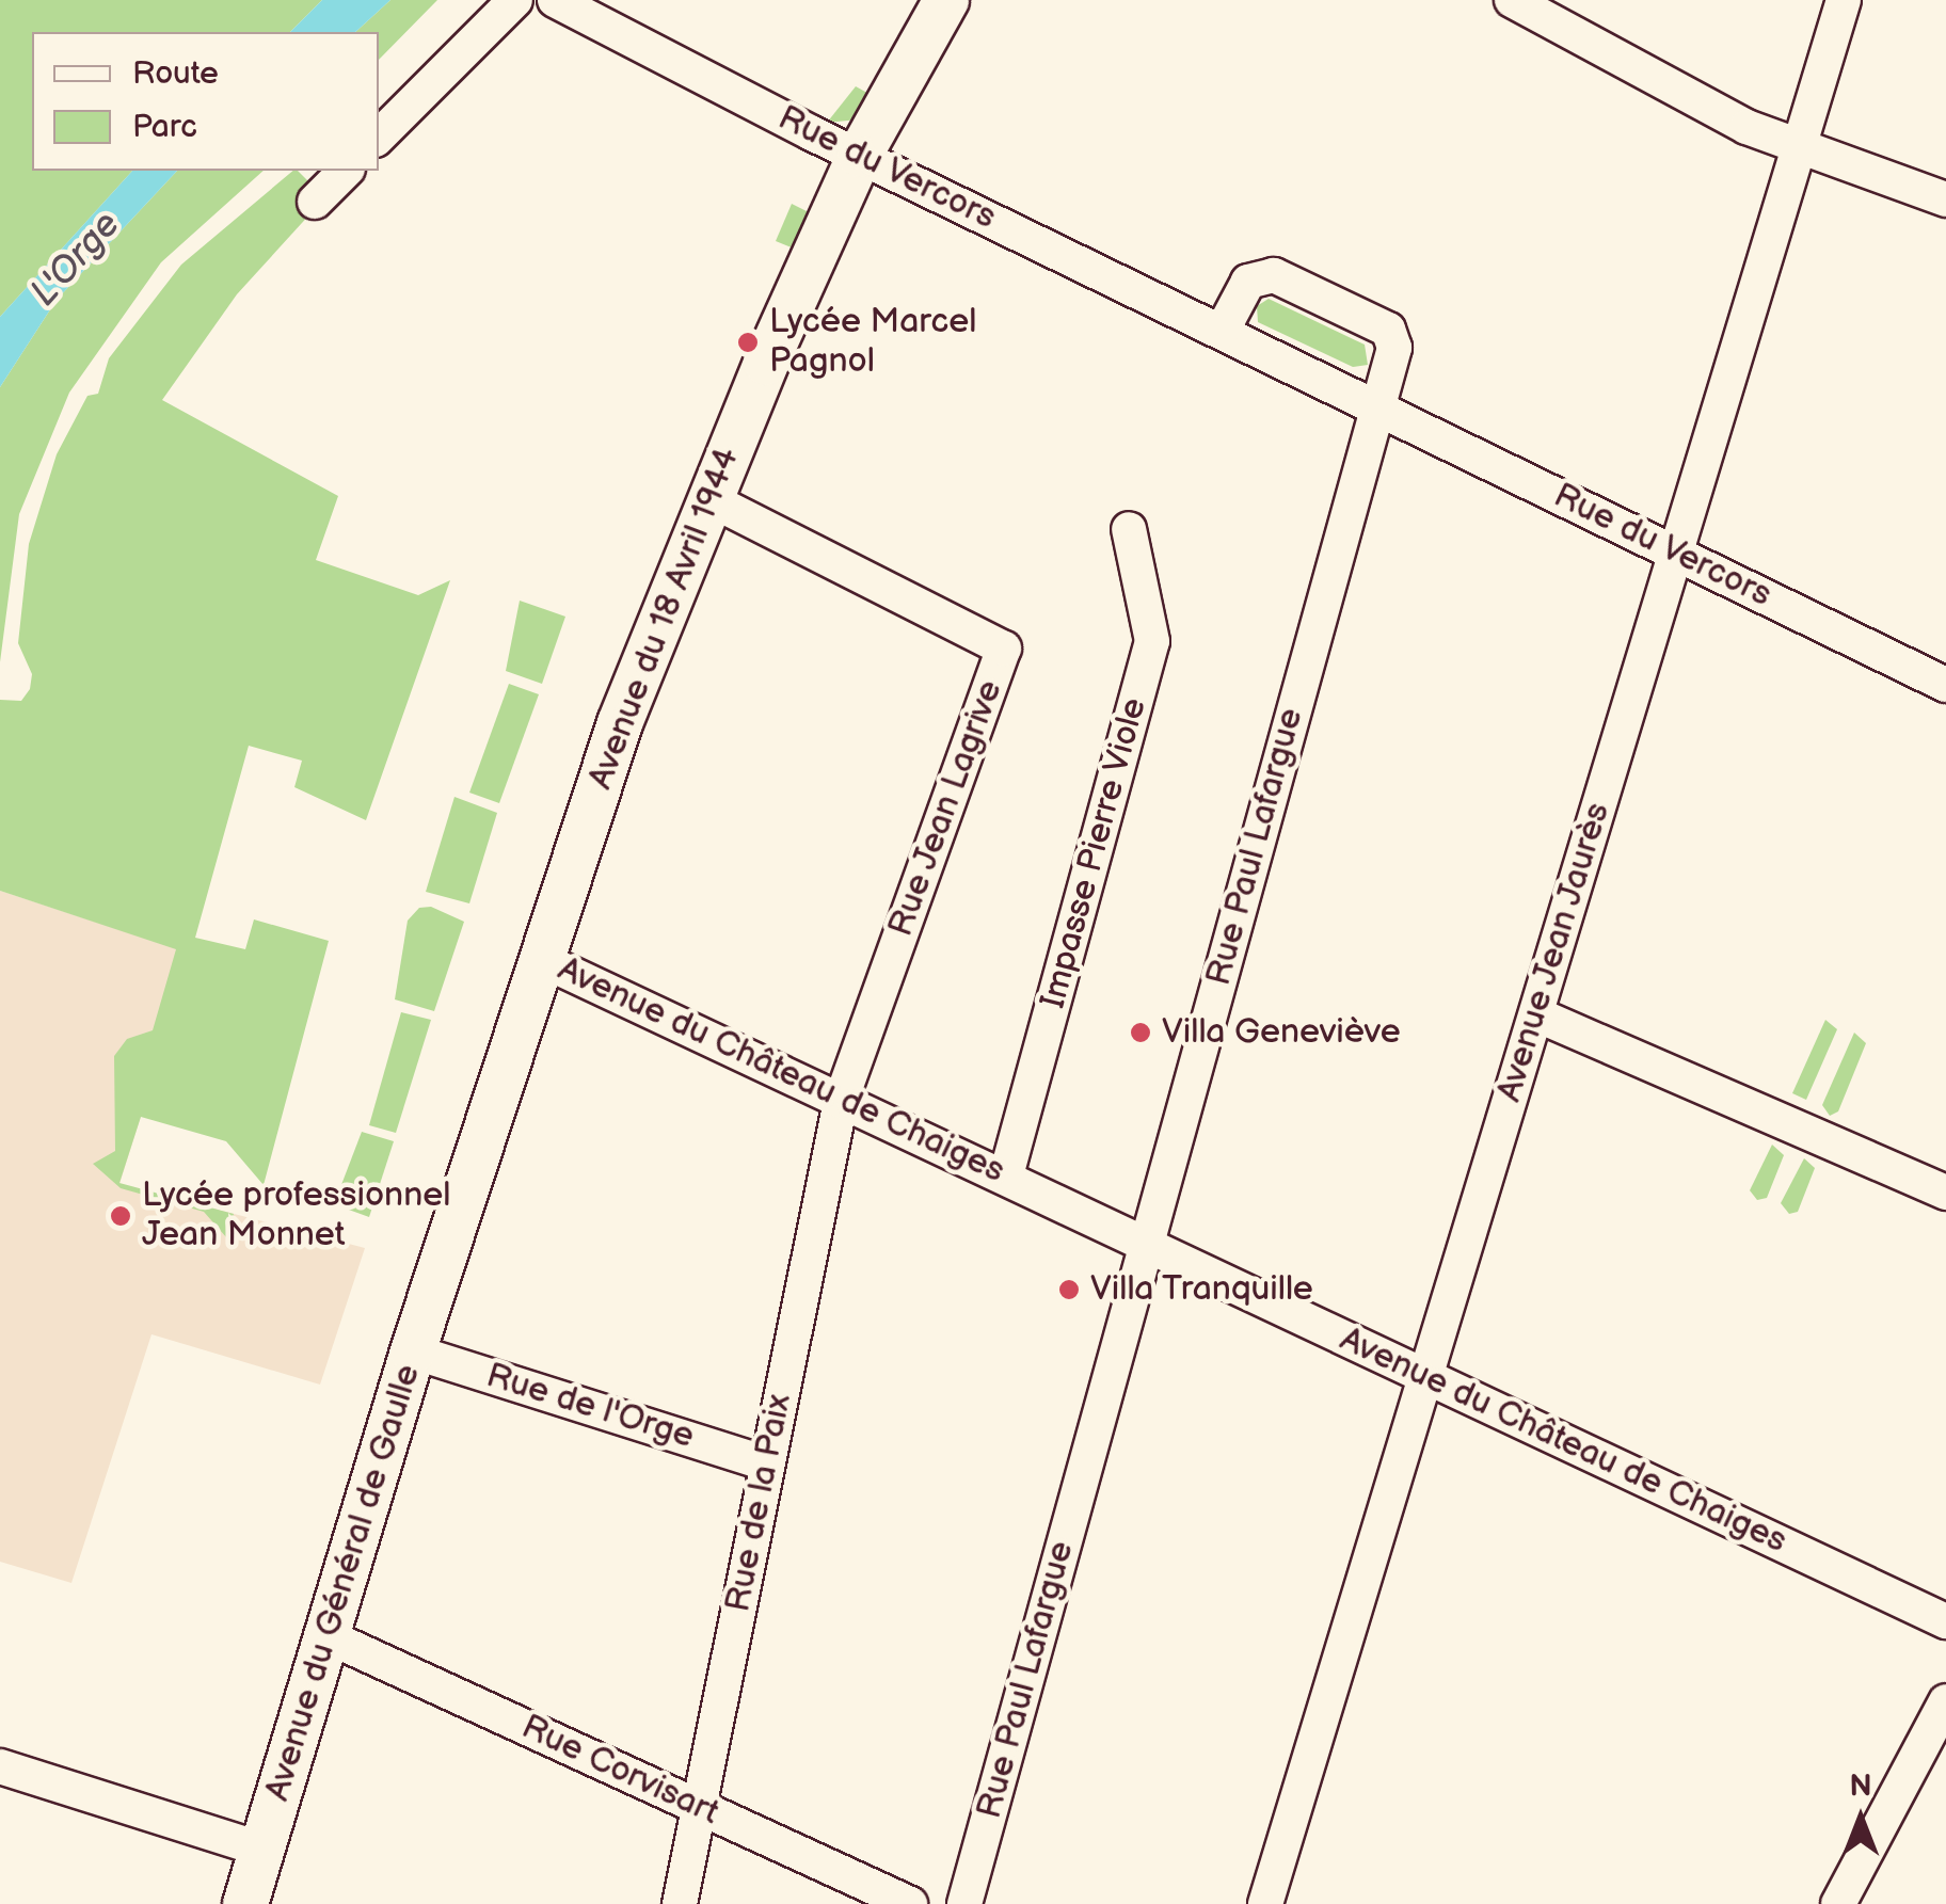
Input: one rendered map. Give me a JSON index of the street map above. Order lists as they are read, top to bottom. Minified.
{"streets":{"street":["Rue du Vercors","Avenue du 18 Avril 1944","Rue Jean Lagrive","Rue Paul Lafargue","Impasse Pierre Viole","Avenue Jean Jaurès","Avenue du Château de Chaiges","Rue de l'Orge","Rue de la Paix","Avenue du Général de Gaulle","Rue Corvisart"]},"crossings":[["Rue du Vercors","Avenue du 18 Avril 1944"],["Rue du Vercors","Rue Paul Lafargue"],["Rue du Vercors","Avenue Jean Jaurès"],["Avenue du 18 Avril 1944","Rue Jean Lagrive"],["Avenue du 18 Avril 1944","Avenue du Château de Chaiges"],["Avenue du 18 Avril 1944","Avenue du Général de Gaulle"],["Rue Jean Lagrive","Avenue du Château de Chaiges"],["Rue Jean Lagrive","Rue de la Paix"],["Rue Paul Lafargue","Avenue du Château de Chaiges"],["Impasse Pierre Viole","Avenue du Château de Chaiges"],["Avenue Jean Jaurès","Avenue du Château de Chaiges"],["Avenue du Château de Chaiges","Rue de la Paix"],["Rue de l'Orge","Rue de la Paix"],["Rue de l'Orge","Avenue du Général de Gaulle"],["Rue de la Paix","Rue Corvisart"],["Avenue du Général de Gaulle","Rue Corvisart"]],"water":["L'Orge"],"places":["Lycée Marcel Pagnol","Villa Geneviève","Lycée professionnel Jean Monnet","Villa Tranquille"],"legend":["Route","Parc"],"north":"top"}
